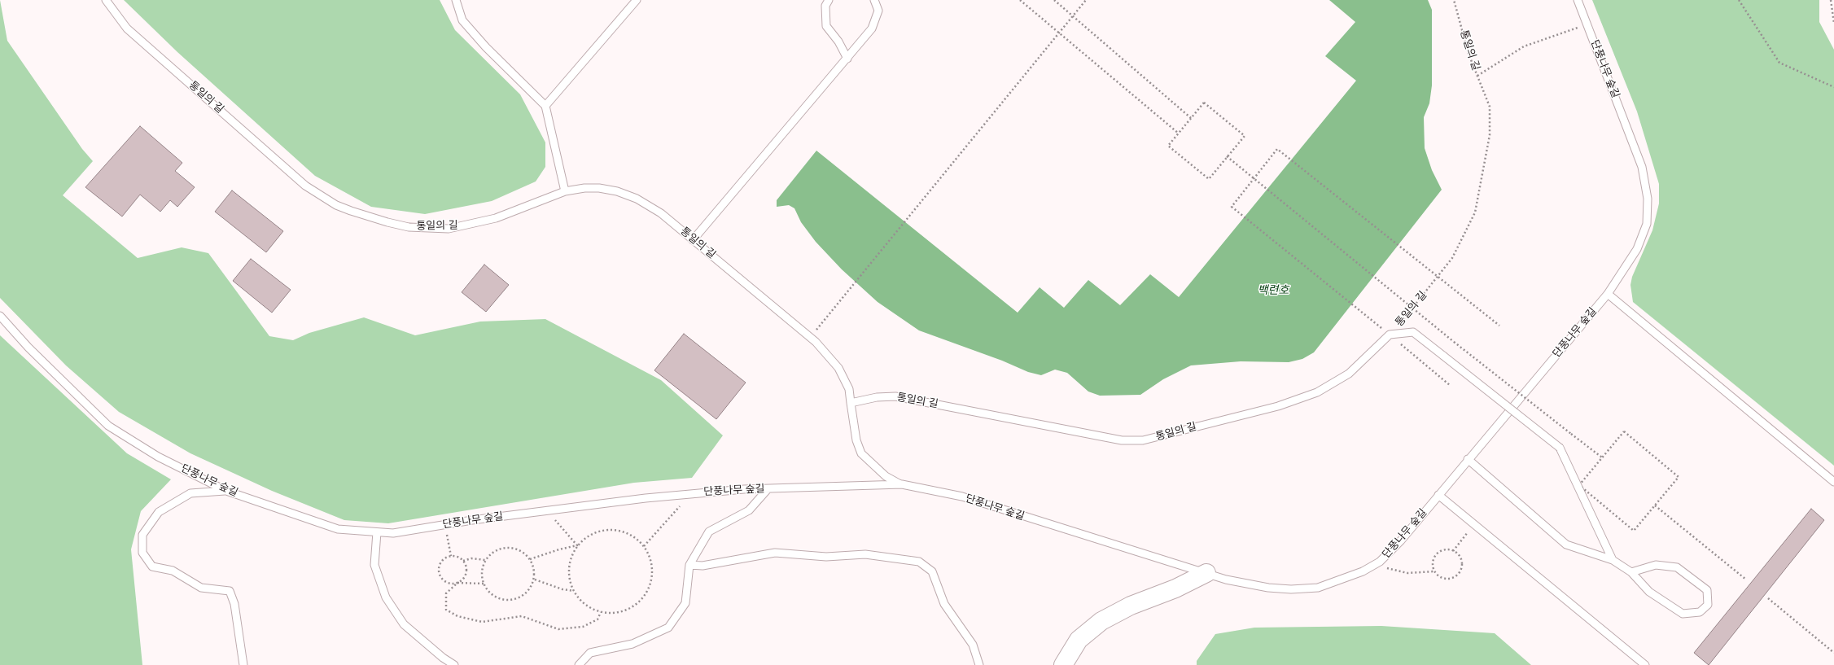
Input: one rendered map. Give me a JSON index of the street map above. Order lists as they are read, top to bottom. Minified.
{"streets":{"lane":["통일의 길","단풍나무 숲길"]},"water":["백련호"]}
